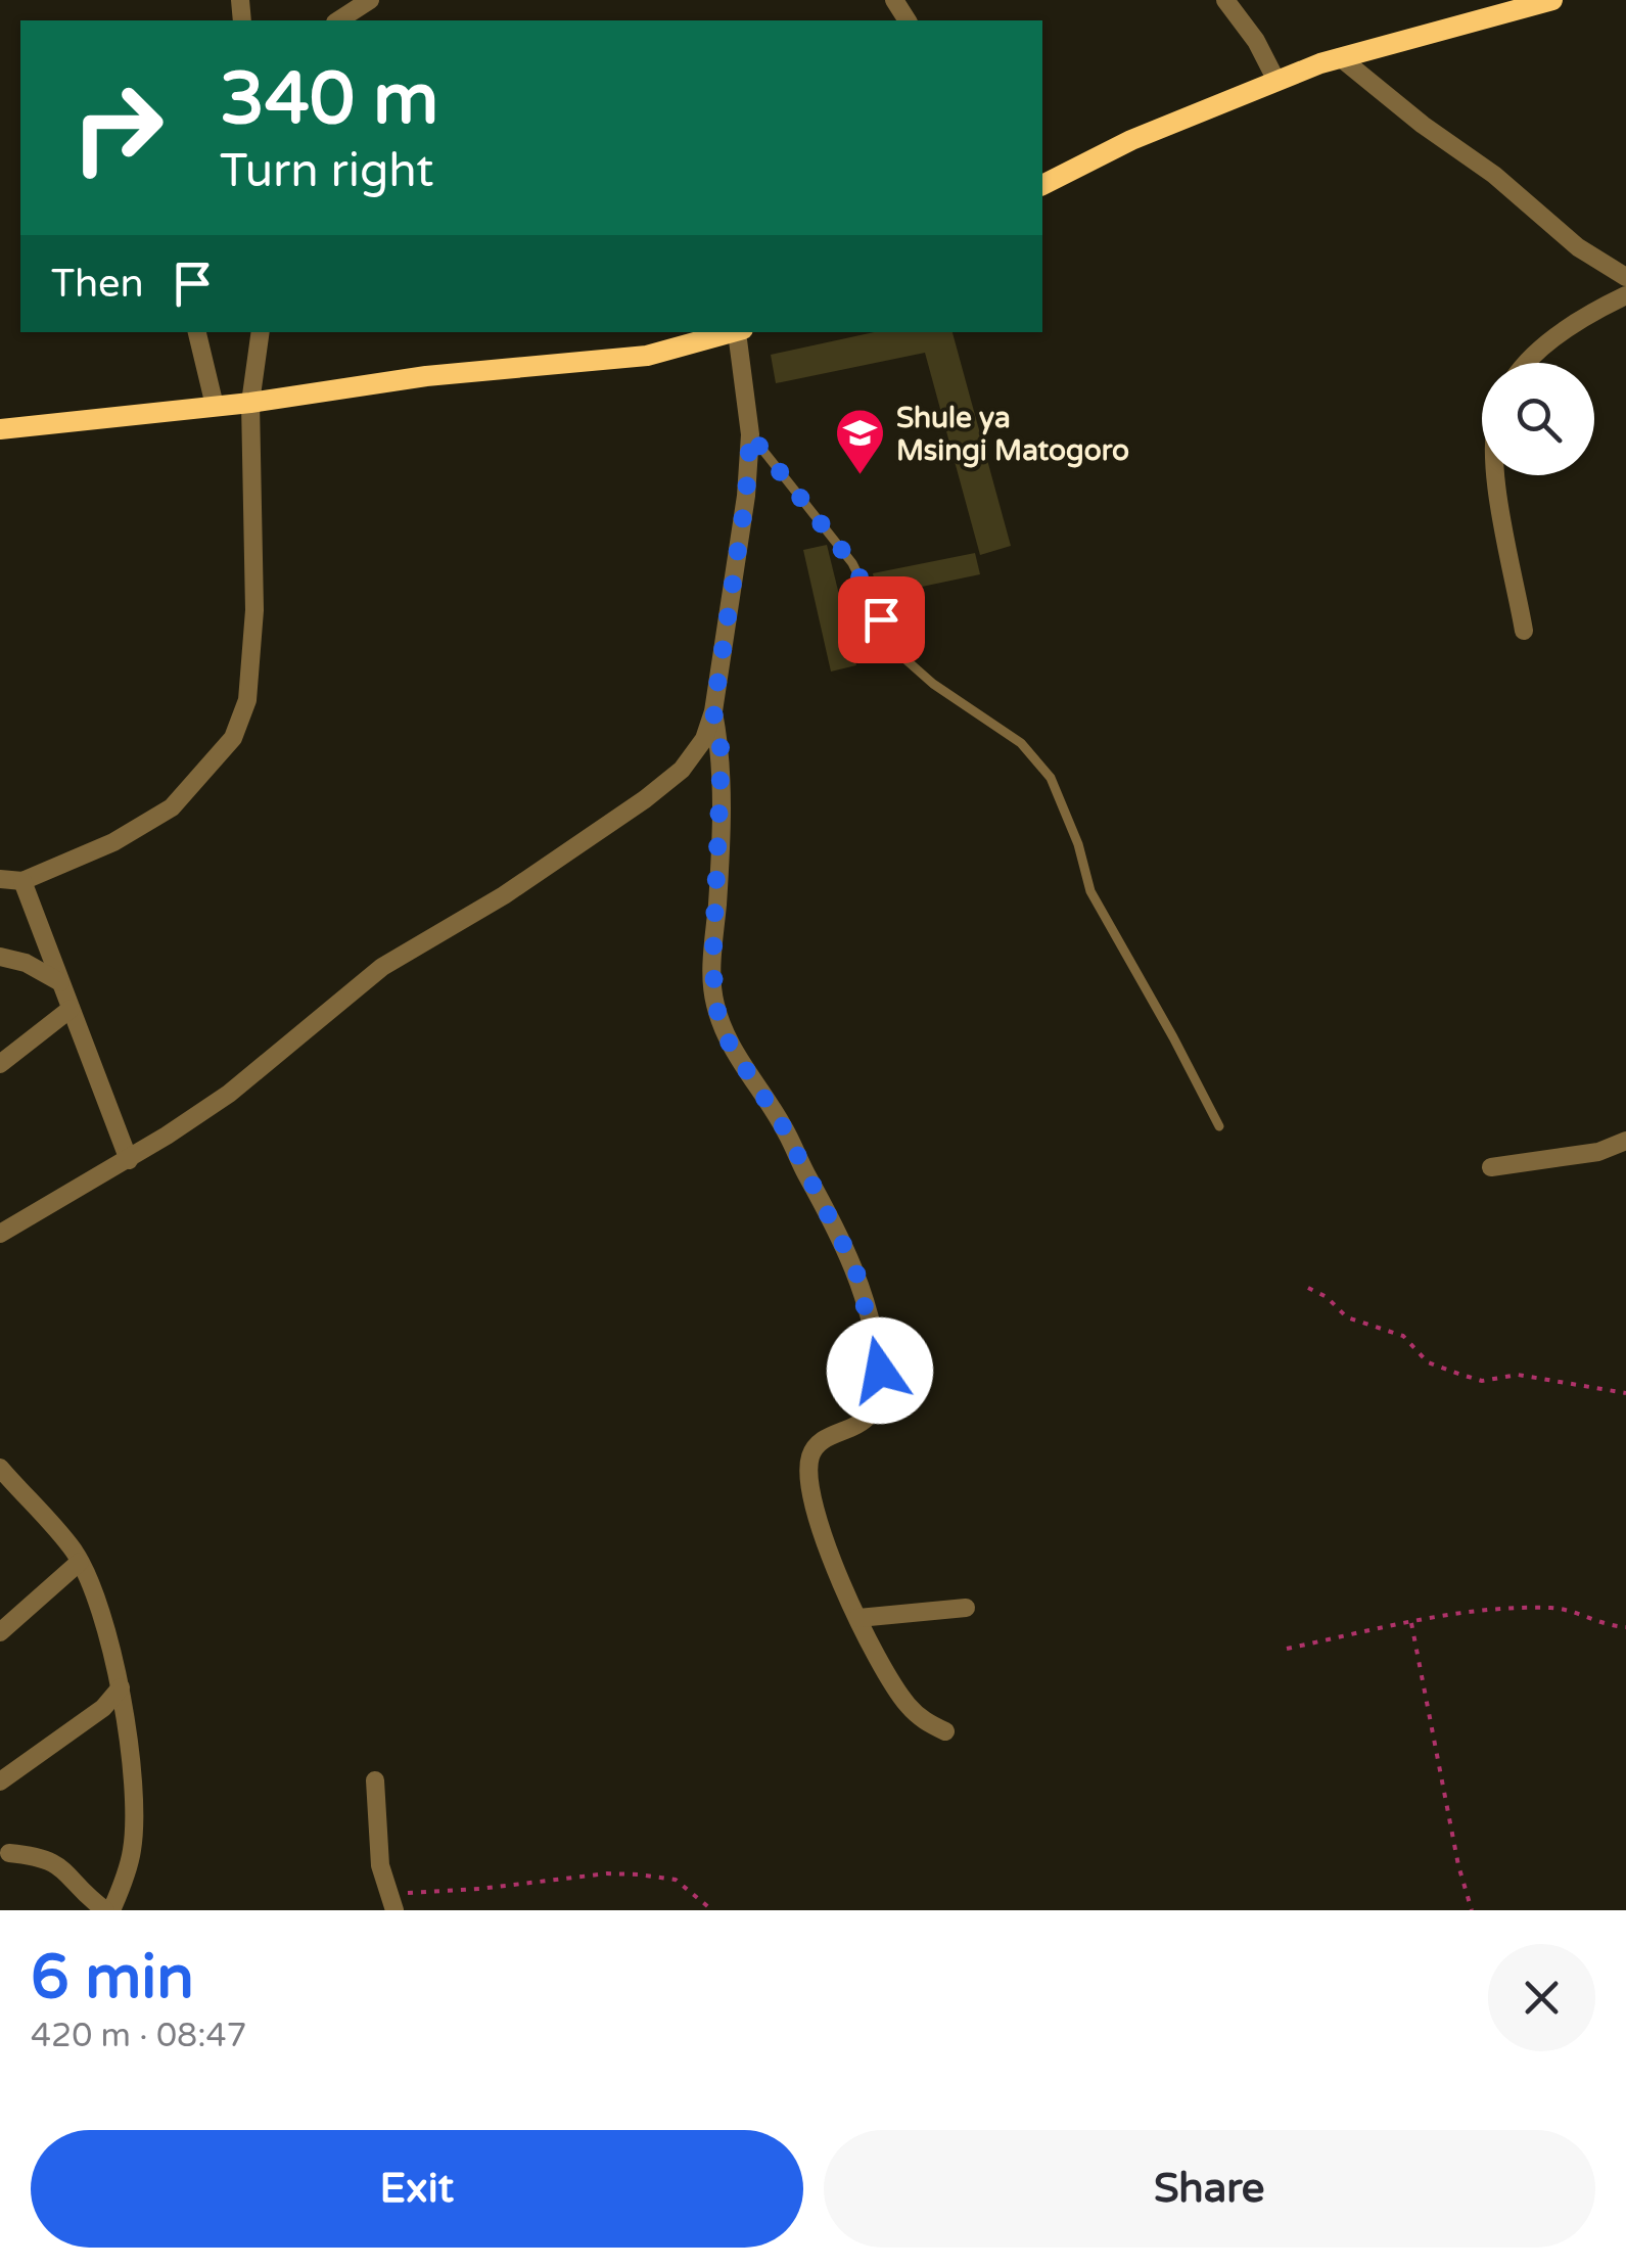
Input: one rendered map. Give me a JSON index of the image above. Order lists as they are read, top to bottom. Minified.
{"places":{"school or university":["Shule ya Msingi Matogoro"]},"page":{"turn":["340 m","Turn right"],"then":"Then","heading":["6 min","420 m · 08:47"],"buttons":["Exit","Share"]}}
